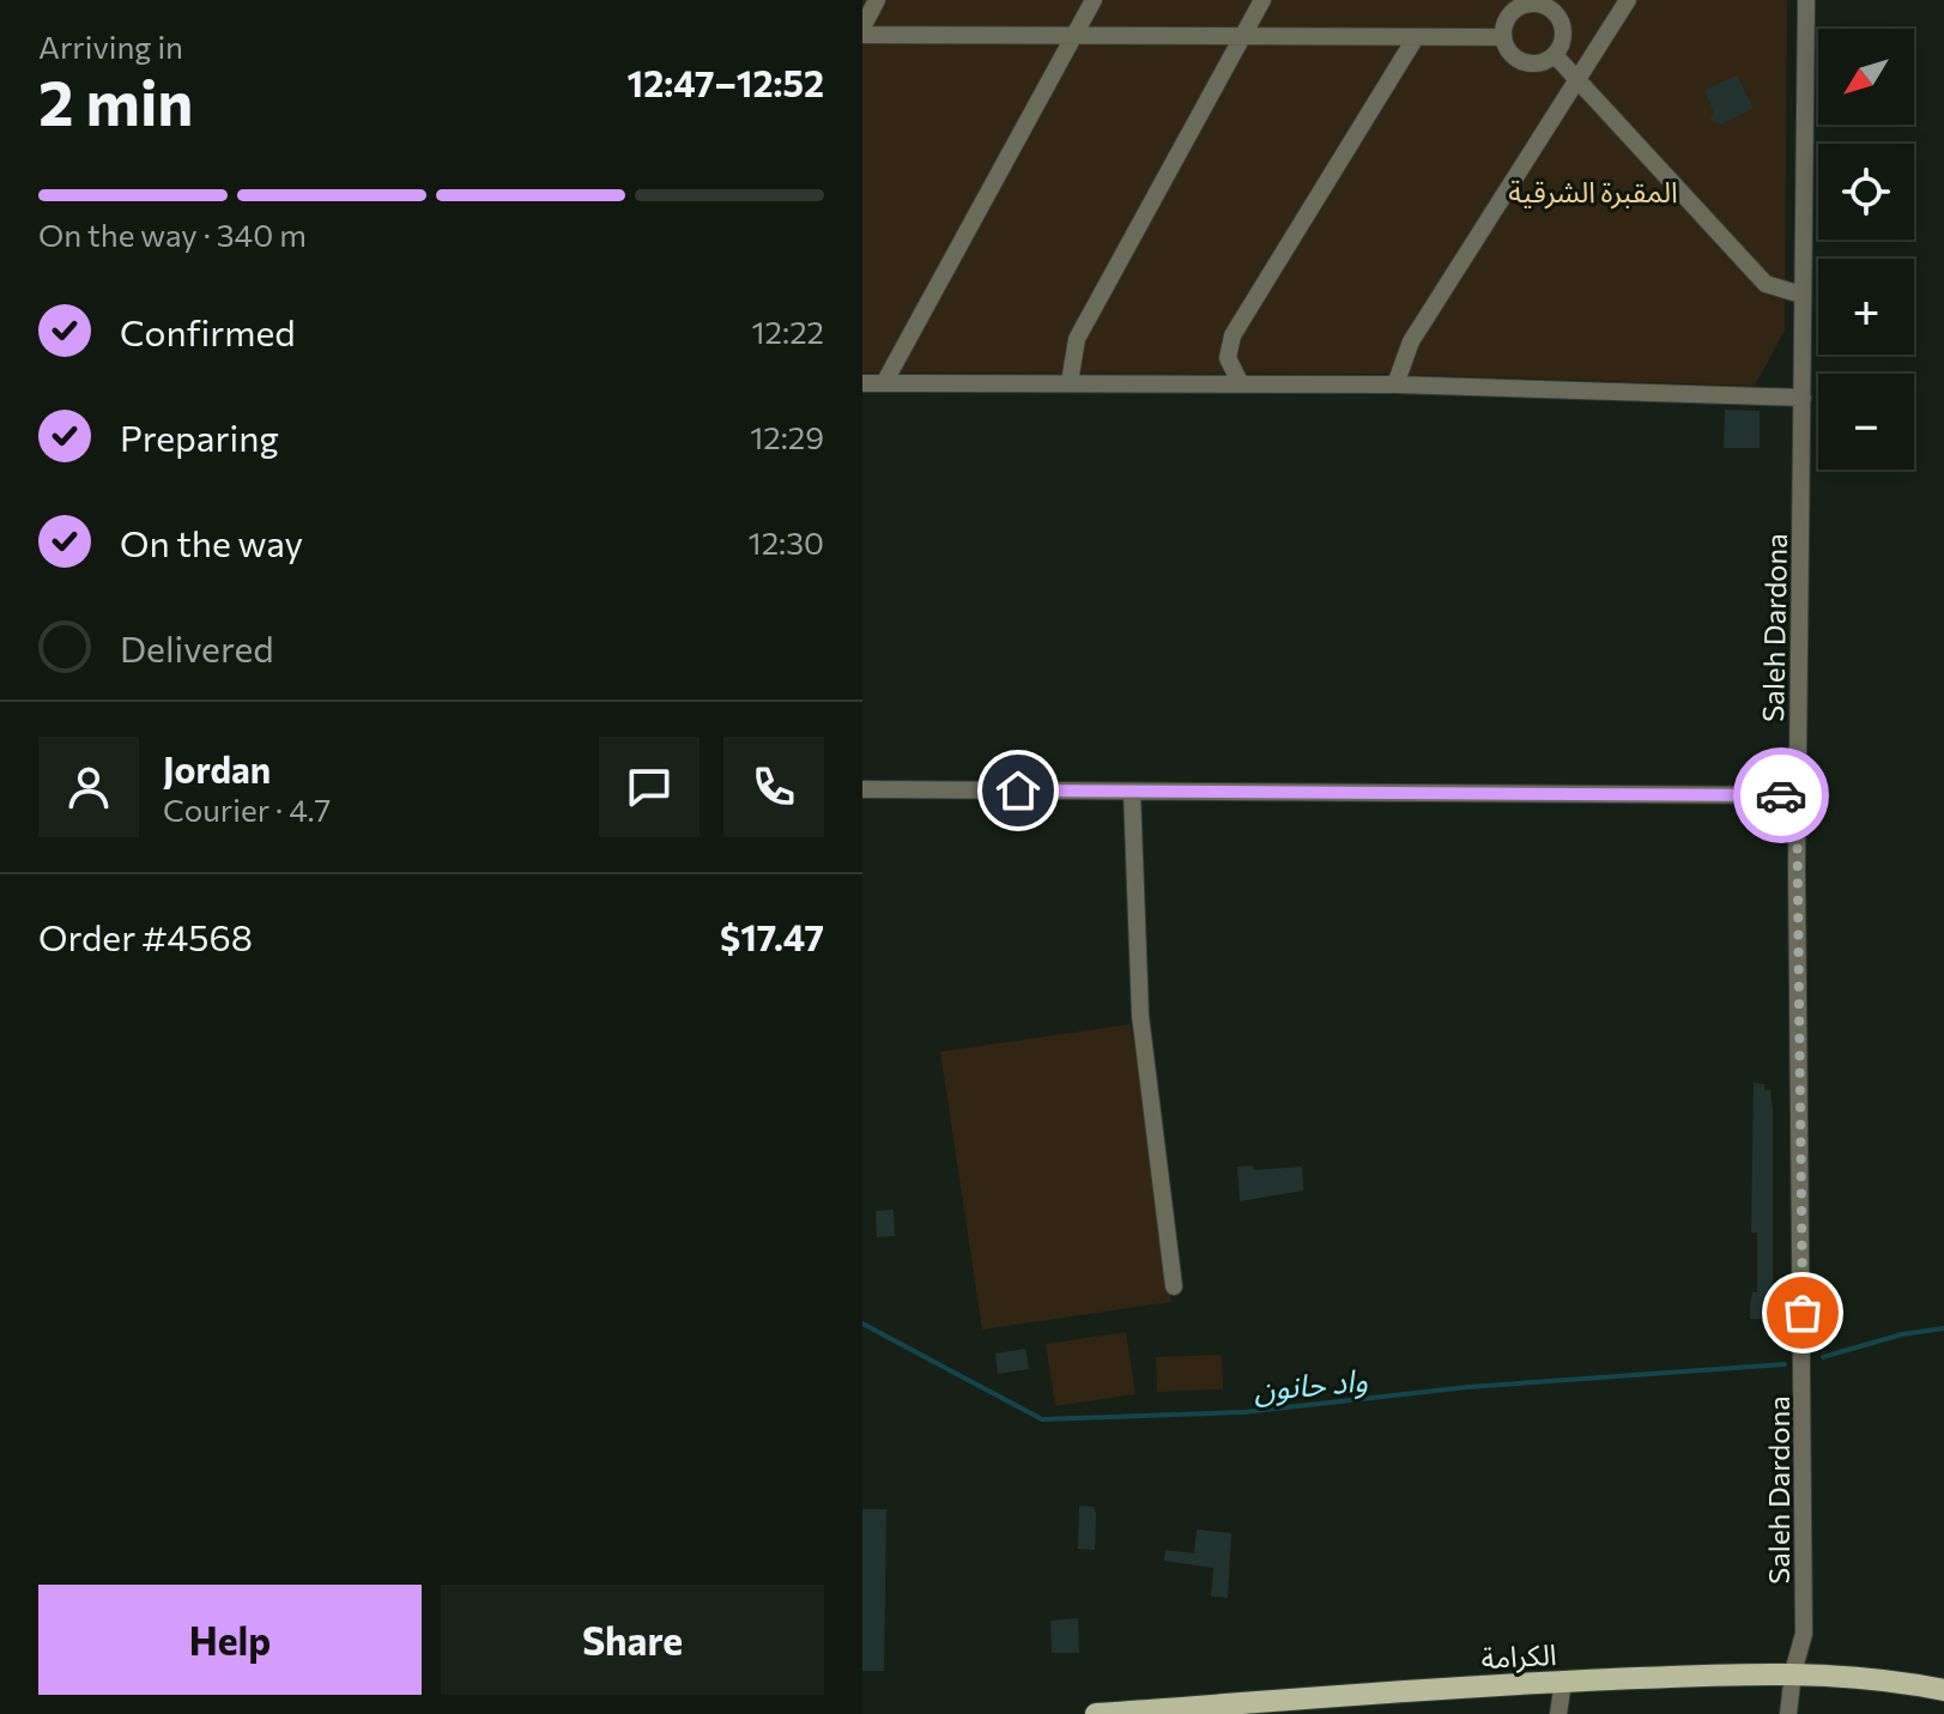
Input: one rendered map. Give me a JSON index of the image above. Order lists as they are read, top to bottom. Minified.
{"streets":{"main road":["الكرامة"],"street":["Saleh Dardona"]},"crossings":[["Saleh Dardona","الكرامة"]],"water":["واد حانون"],"parks":["المقبرة الشرقية"],"north":"bottom left","page":{"heading":["2 min","Arriving in","12:47–12:52"],"panel":["Jordan","Courier · 4.7","Order #4568","$17.47"],"map_buttons":["+","−"],"bar":"On the way · 340 m","list":[["Confirmed","12:22"],["Preparing","12:29"],["On the way","12:30"],"Delivered"],"buttons":["Help","Share"]}}
